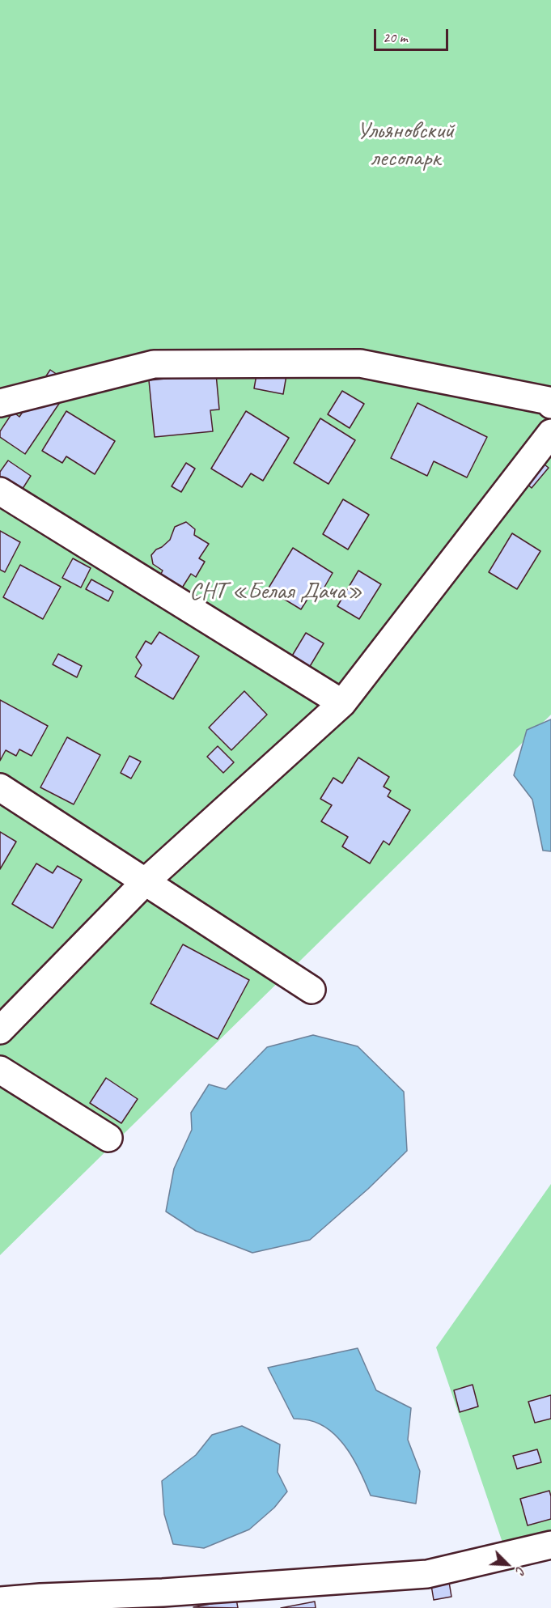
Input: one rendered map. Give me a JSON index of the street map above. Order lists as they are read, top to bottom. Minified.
{"parks":["Ульяновский лесопарк","СНТ «Белая Дача»"],"scale_bar":"20 m","north":"bottom right"}
